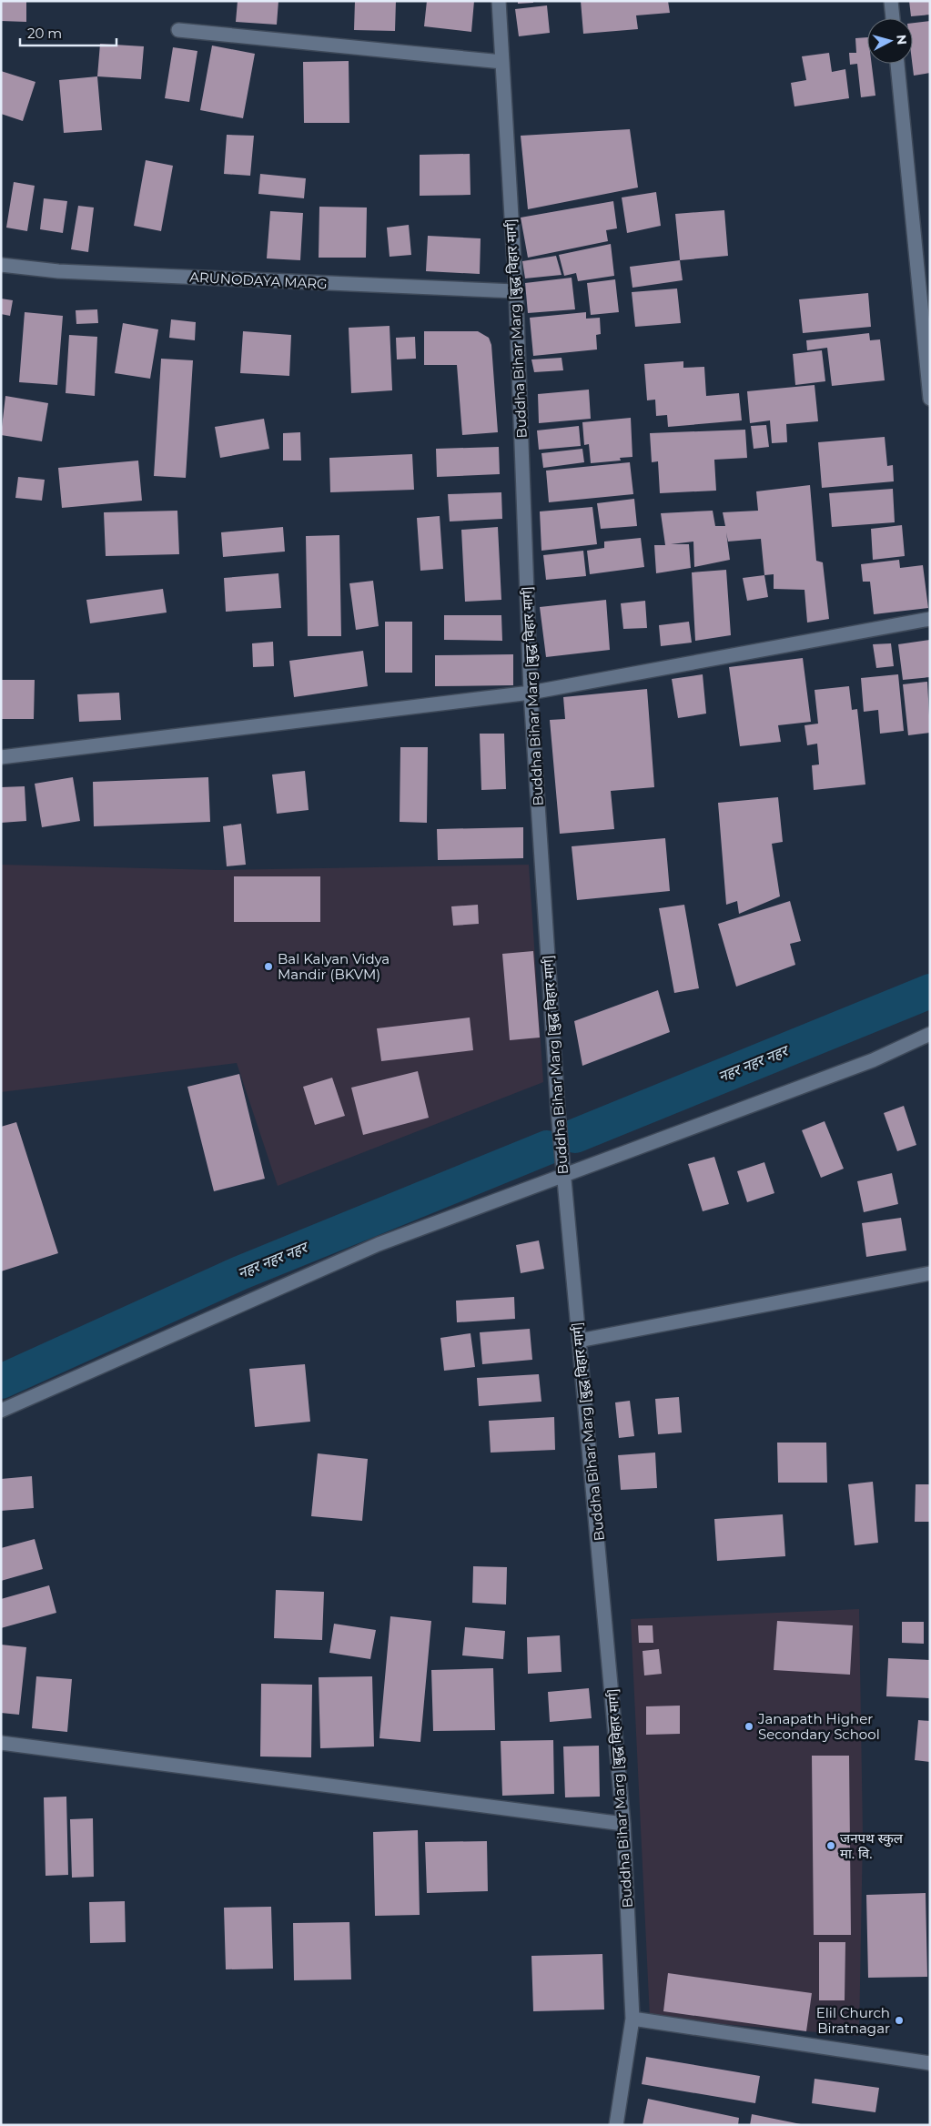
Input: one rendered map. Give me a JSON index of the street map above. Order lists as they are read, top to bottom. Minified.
{"streets":{"street":["ARUNODAYA MARG","Buddha Bihar Marg [बुद्ध विहार मार्ग]"]},"crossings":[["ARUNODAYA MARG","Buddha Bihar Marg [बुद्ध विहार मार्ग]"]],"water":["नहर नहर नहर"],"places":["Bal Kalyan Vidya Mandir (BKVM)","Janapath Higher Secondary School","जनपथ स्कुल मा. वि.","Elil Church Biratnagar"],"scale_bar":"20 m","north":"right"}
